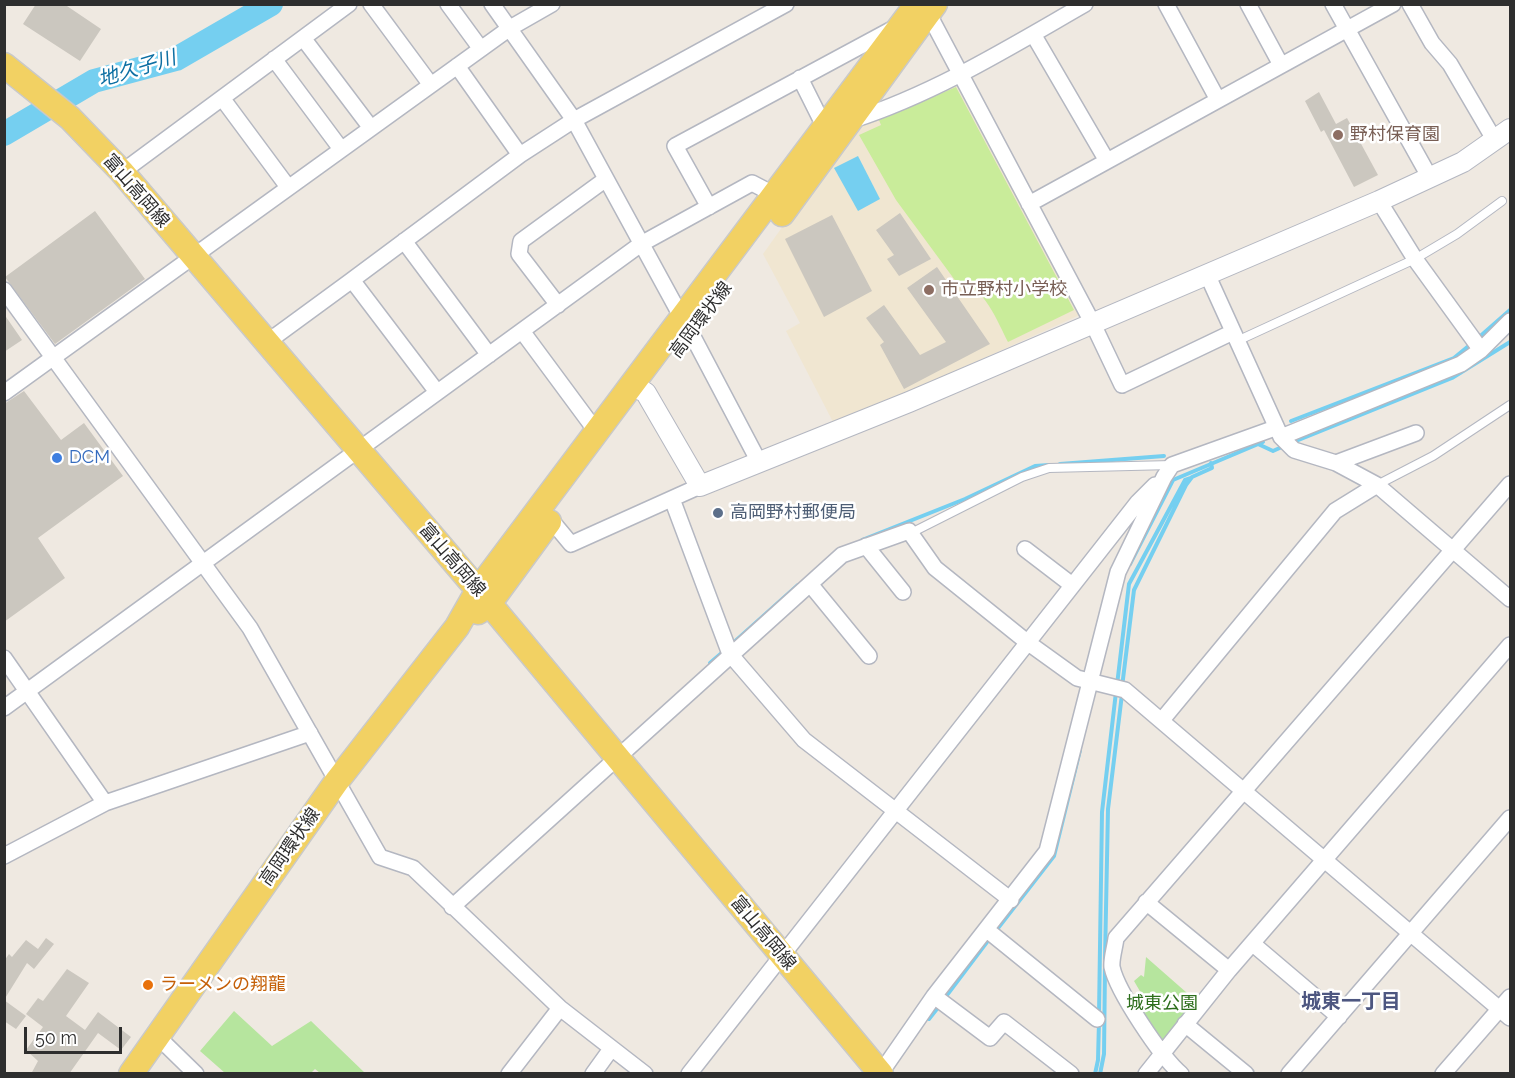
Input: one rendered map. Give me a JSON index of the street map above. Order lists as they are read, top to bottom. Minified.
{"streets":{"main road":["富山高岡線","高岡環状線"]},"crossings":[["富山高岡線","高岡環状線"]],"districts":["城東一丁目"],"water":["地久子川"],"parks":["城東公園"],"places":["野村保育園","市立野村小学校","DCM","高岡野村郵便局","ラーメンの翔龍"],"scale_bar":"50 m"}
